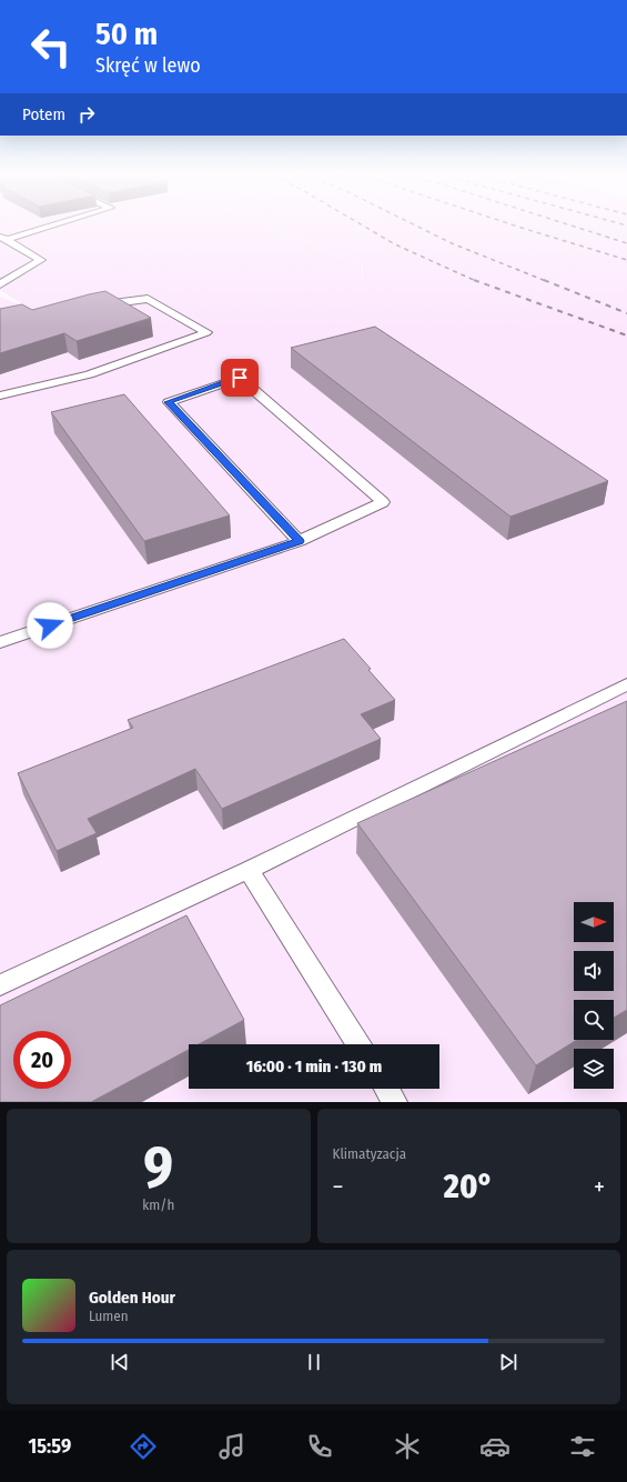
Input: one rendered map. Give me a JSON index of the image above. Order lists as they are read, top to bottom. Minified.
{"north":"right","page":{"turn":["50 m","Skręć w lewo"],"then":"Potem","limit":"20","trip":"16:00 · 1 min · 130 m","tile":[["9","km/h"],"Klimatyzacja"],"heat":["−","20°","+"],"song":["Golden Hour","Lumen"],"tabs":"15:59"}}
